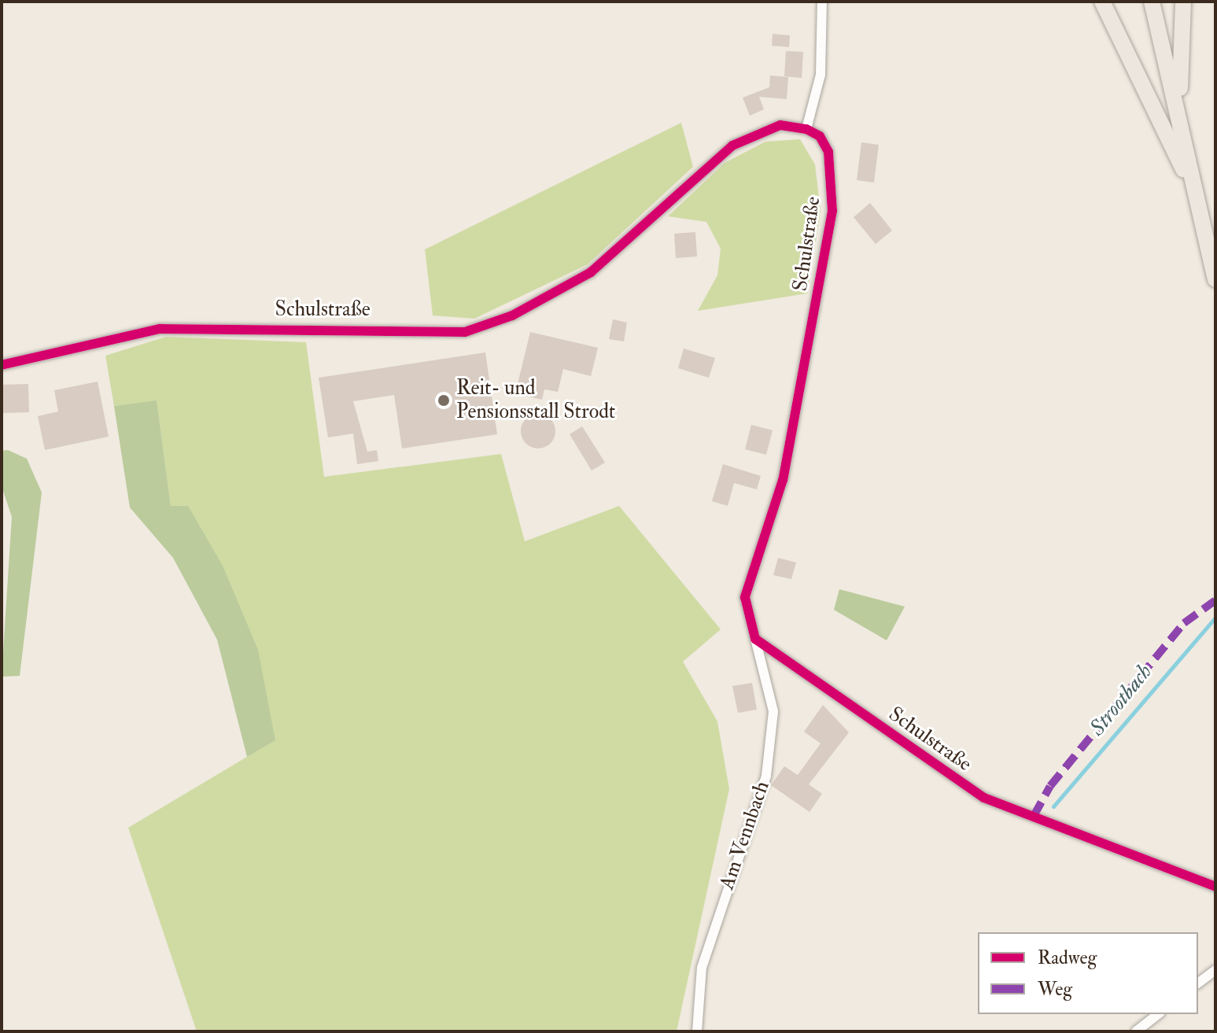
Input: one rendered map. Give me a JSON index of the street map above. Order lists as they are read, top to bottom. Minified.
{"streets":{"street":["Schulstraße","Am Vennbach"]},"crossings":[["Schulstraße","Am Vennbach"]],"water":["Strootbach"],"places":["Reit- und Pensionsstall Strodt"],"legend":["Radweg","Weg"]}
